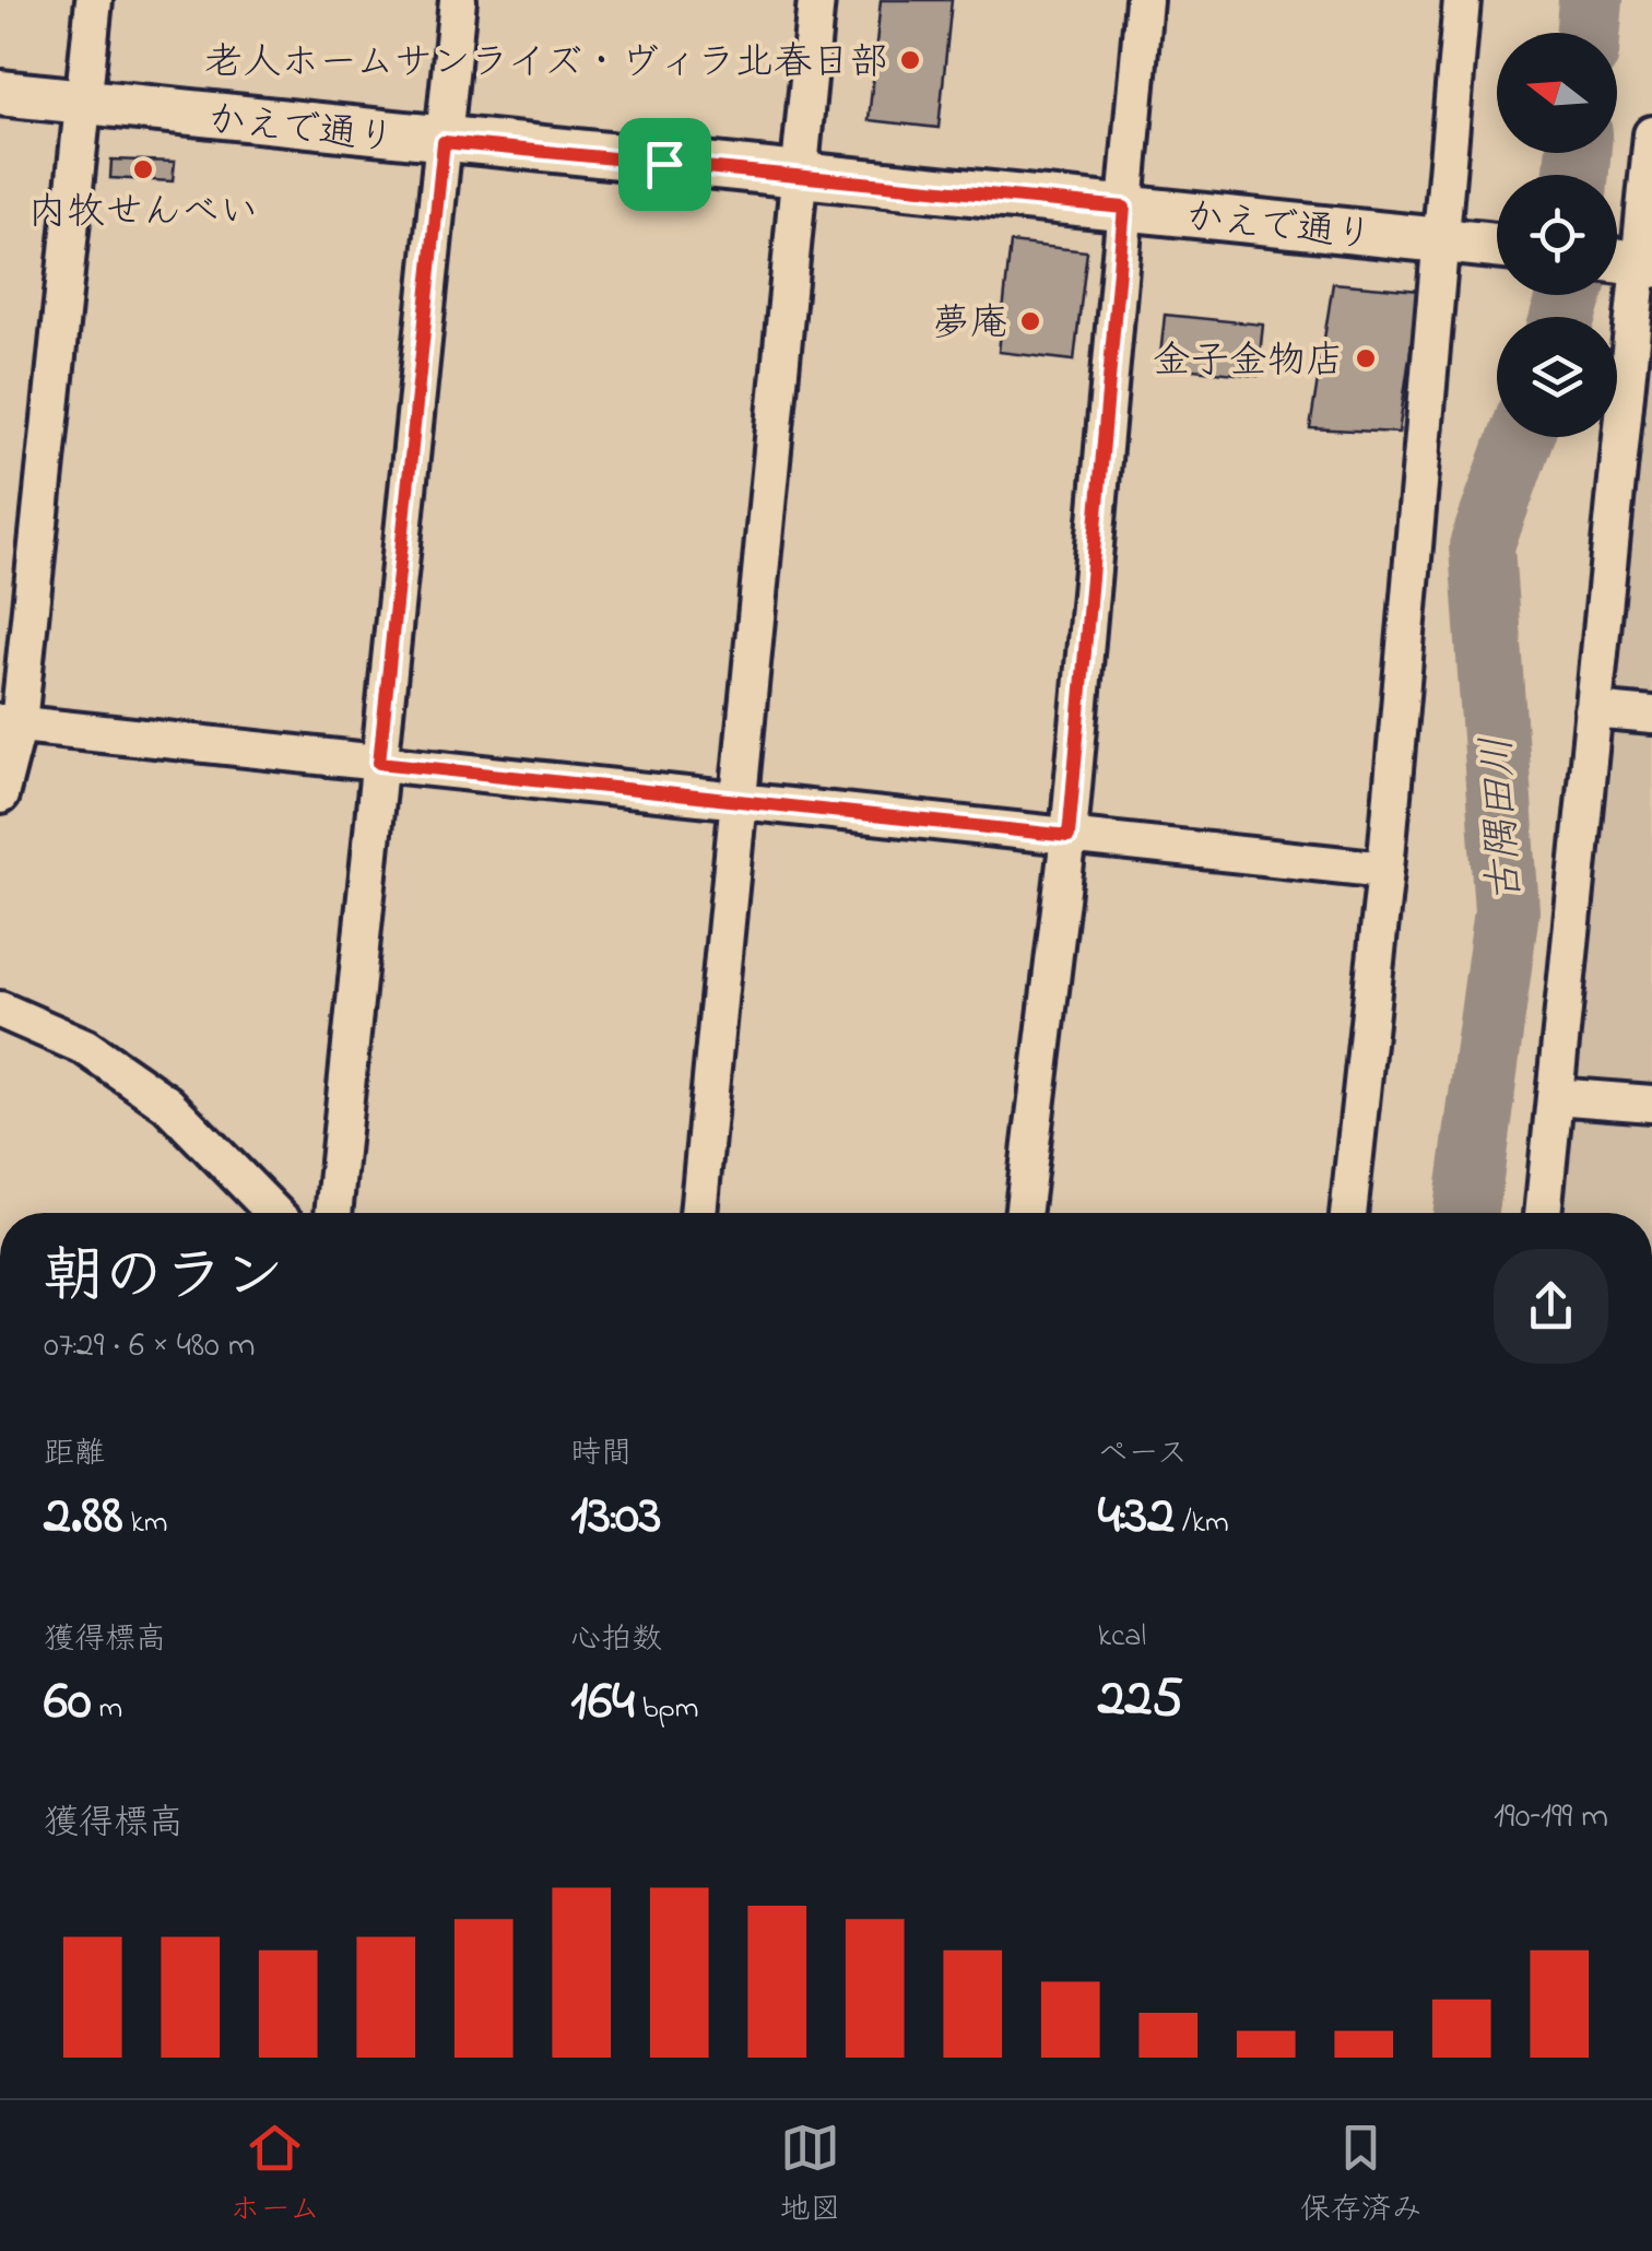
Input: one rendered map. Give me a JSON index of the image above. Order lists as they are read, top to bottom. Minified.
{"streets":{"street":["かえで通り"]},"water":["古隅田川"],"places":["老人ホームサンライズ・ヴィラ北春日部","内牧せんべい","夢庵","金子金物店"],"north":"left","page":{"heading":["朝のラン","07:29 · 6 × 480 m"],"stats":[["距離","2.88 km"],["時間","13:03"],["ペース","4:32 /km"],["獲得標高","60 m"],["心拍数","164 bpm"],["kcal","225"]],"chart":["獲得標高","190–199 m"],"tabs":["ホーム","地図","保存済み"]}}
